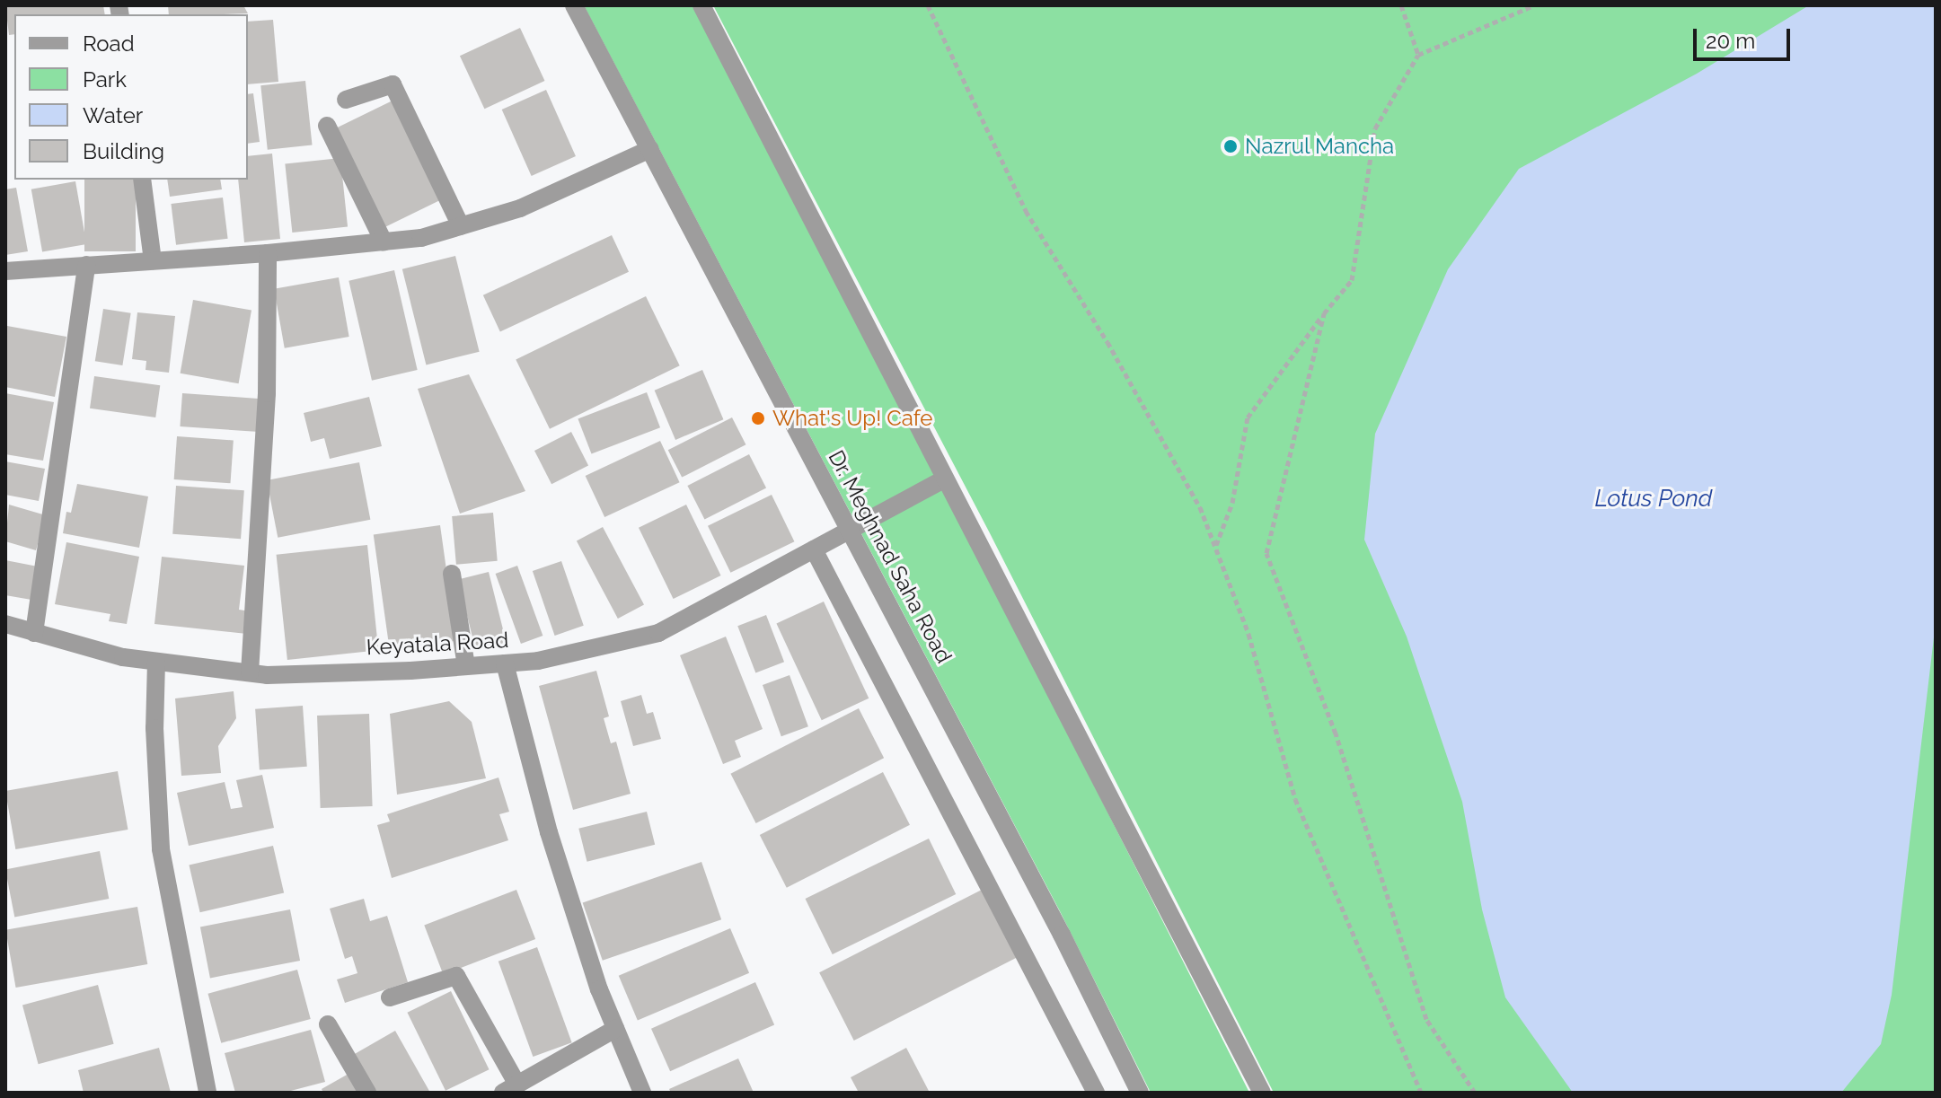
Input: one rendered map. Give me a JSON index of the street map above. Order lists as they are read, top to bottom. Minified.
{"streets":{"street":["Dr. Meghnad Saha Road","Keyatala Road"]},"crossings":[["Dr. Meghnad Saha Road","Keyatala Road"]],"water":["Lotus Pond"],"places":["Nazrul Mancha","What's Up! Cafe"],"legend":["Road","Park","Water","Building"],"scale_bar":"20 m"}
